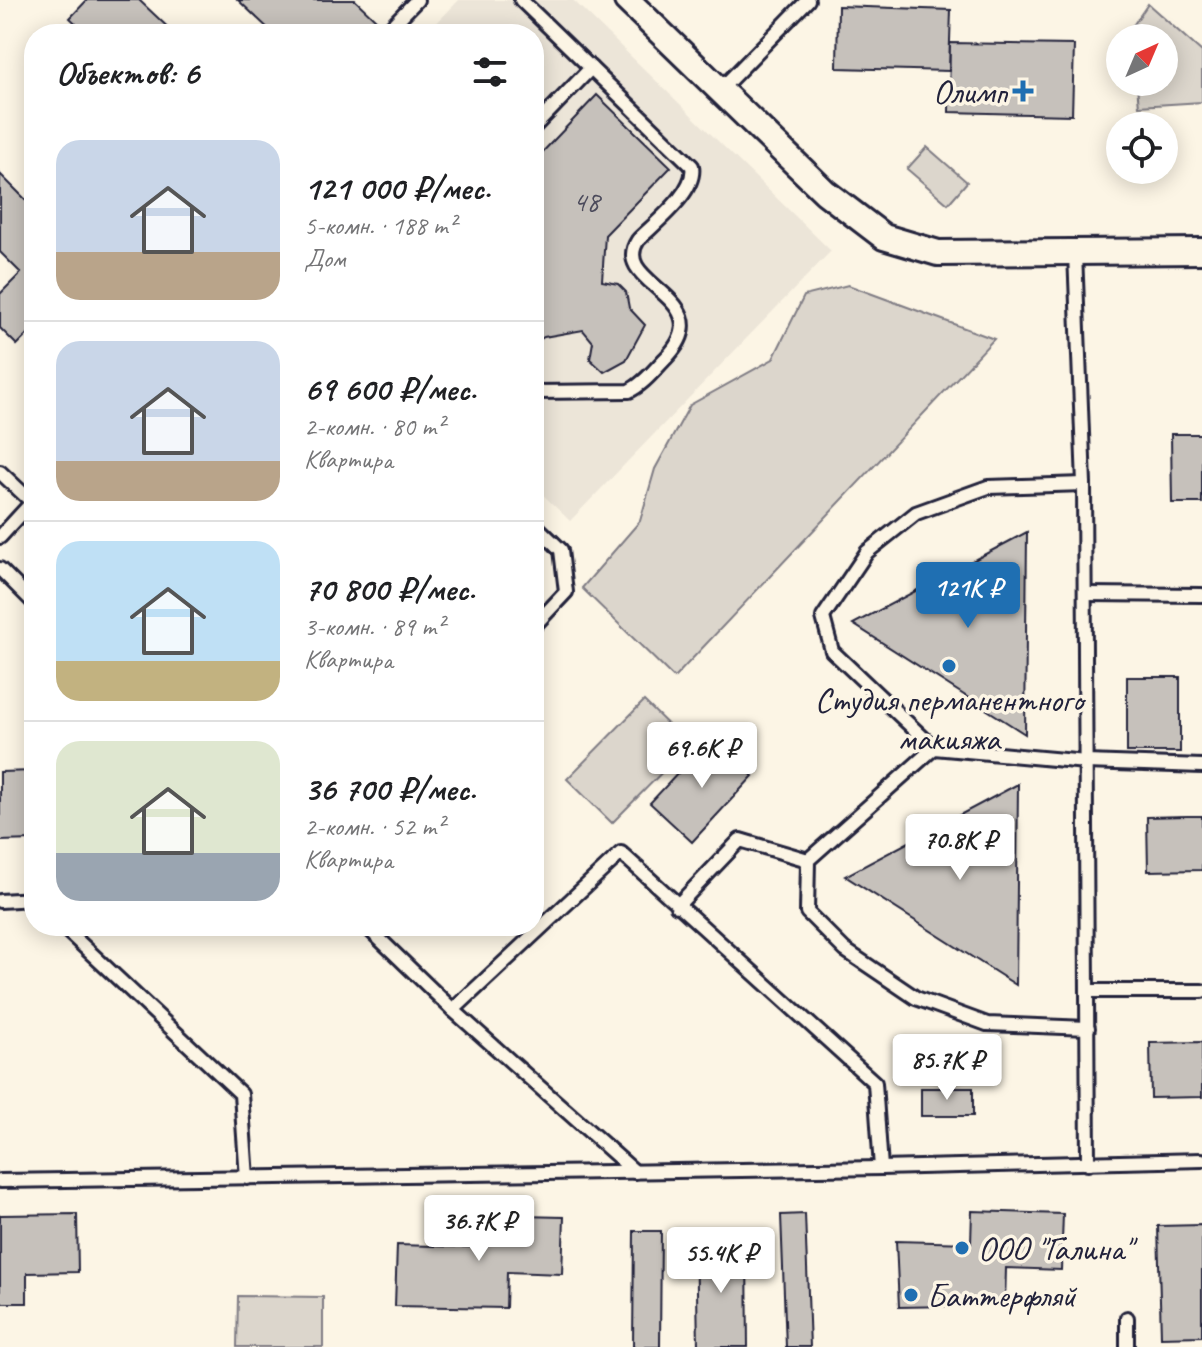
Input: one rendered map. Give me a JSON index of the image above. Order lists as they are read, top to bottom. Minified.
{"places":{"health":["Олимп"],"other":["Студия перманентного макияжа","ООО \"Галина\"","Баттерфляй"]},"house_numbers":["48"],"north":"top right","page":{"heading":"Объектов: 6","list":[{"name":"121 000 ₽/мес.","note":"5-комн. · 188 m² · Дом"},{"name":"69 600 ₽/мес.","note":"2-комн. · 80 m² · Квартира"},{"name":"70 800 ₽/мес.","note":"3-комн. · 89 m² · Квартира"},{"name":"36 700 ₽/мес.","note":"2-комн. · 52 m² · Квартира"}],"price":["121K ₽","69.6K ₽","70.8K ₽","85.7K ₽","36.7K ₽","55.4K ₽"]}}
